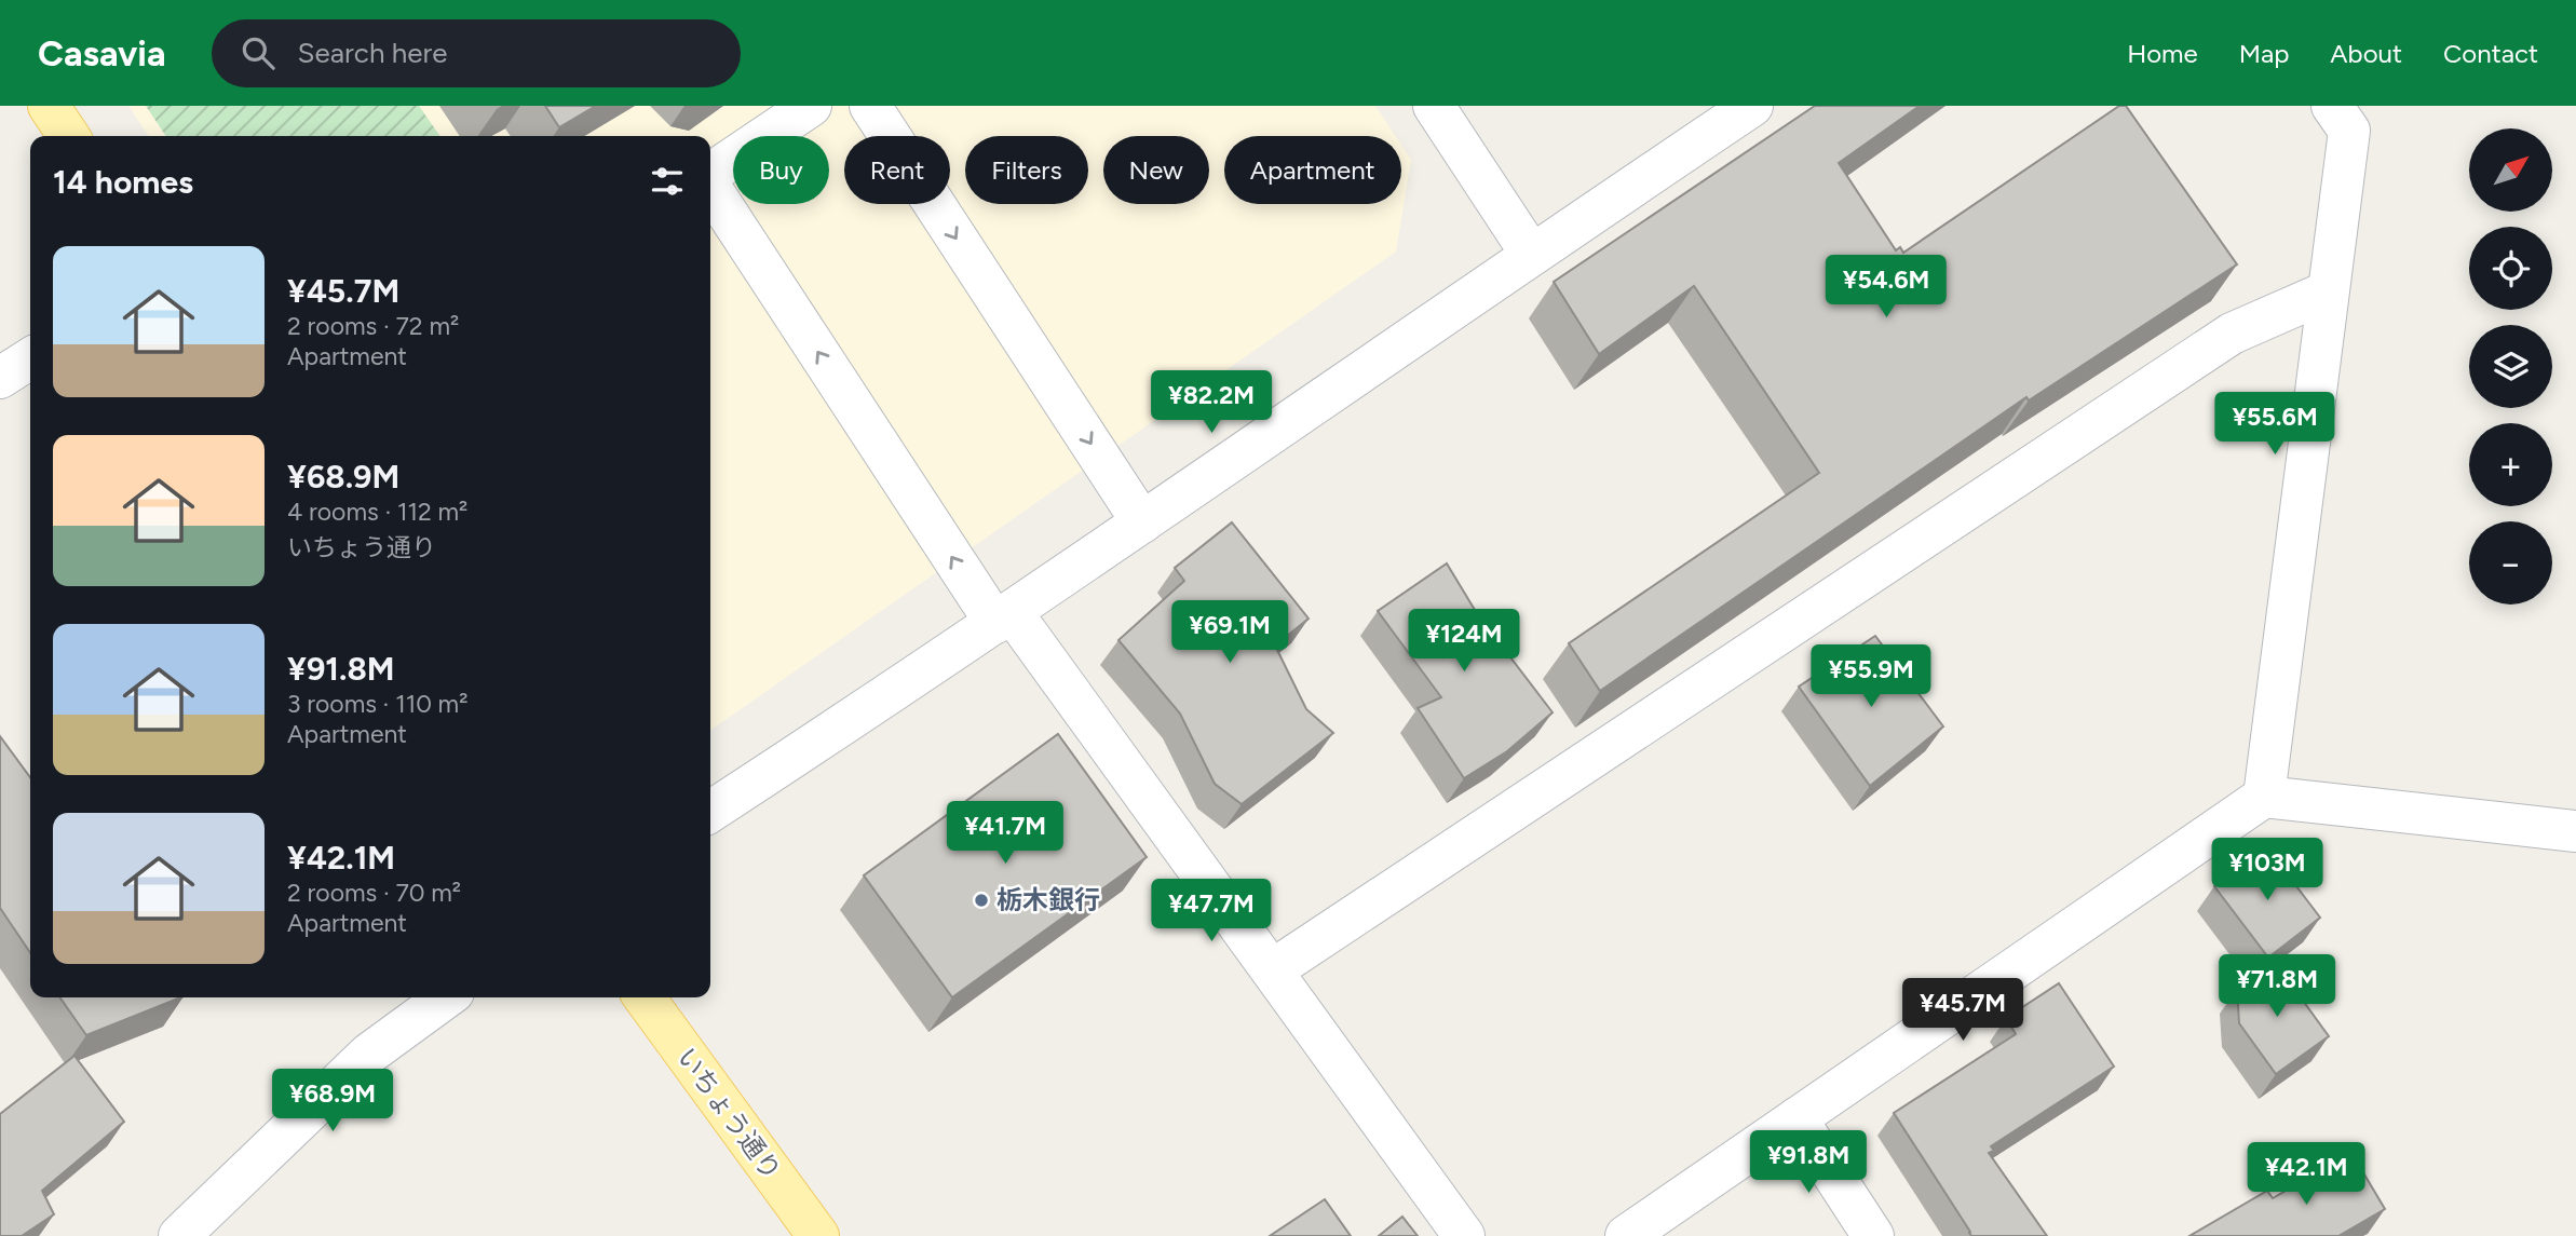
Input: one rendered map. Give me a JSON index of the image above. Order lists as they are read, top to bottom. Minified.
{"streets":{"main road":["いちょう通り"]},"places":["栃木銀行"],"north":"top right","page":{"header":"Casavia","search":"Search here","nav":["Home","Map","About","Contact"],"map_buttons":["+","−"],"chip":["Buy","Rent","Filters","New","Apartment"],"heading":"14 homes","list":[{"name":"¥45.7M","note":"2 rooms · 72 m² · Apartment"},{"name":"¥68.9M","note":"4 rooms · 112 m² · いちょう通り"},{"name":"¥91.8M","note":"3 rooms · 110 m² · Apartment"},{"name":"¥42.1M","note":"2 rooms · 70 m² · Apartment"}],"price":["¥54.6M","¥82.2M","¥55.6M","¥69.1M","¥124M","¥55.9M","¥41.7M","¥103M","¥47.7M","¥71.8M","¥45.7M","¥68.9M","¥91.8M","¥42.1M"]}}
